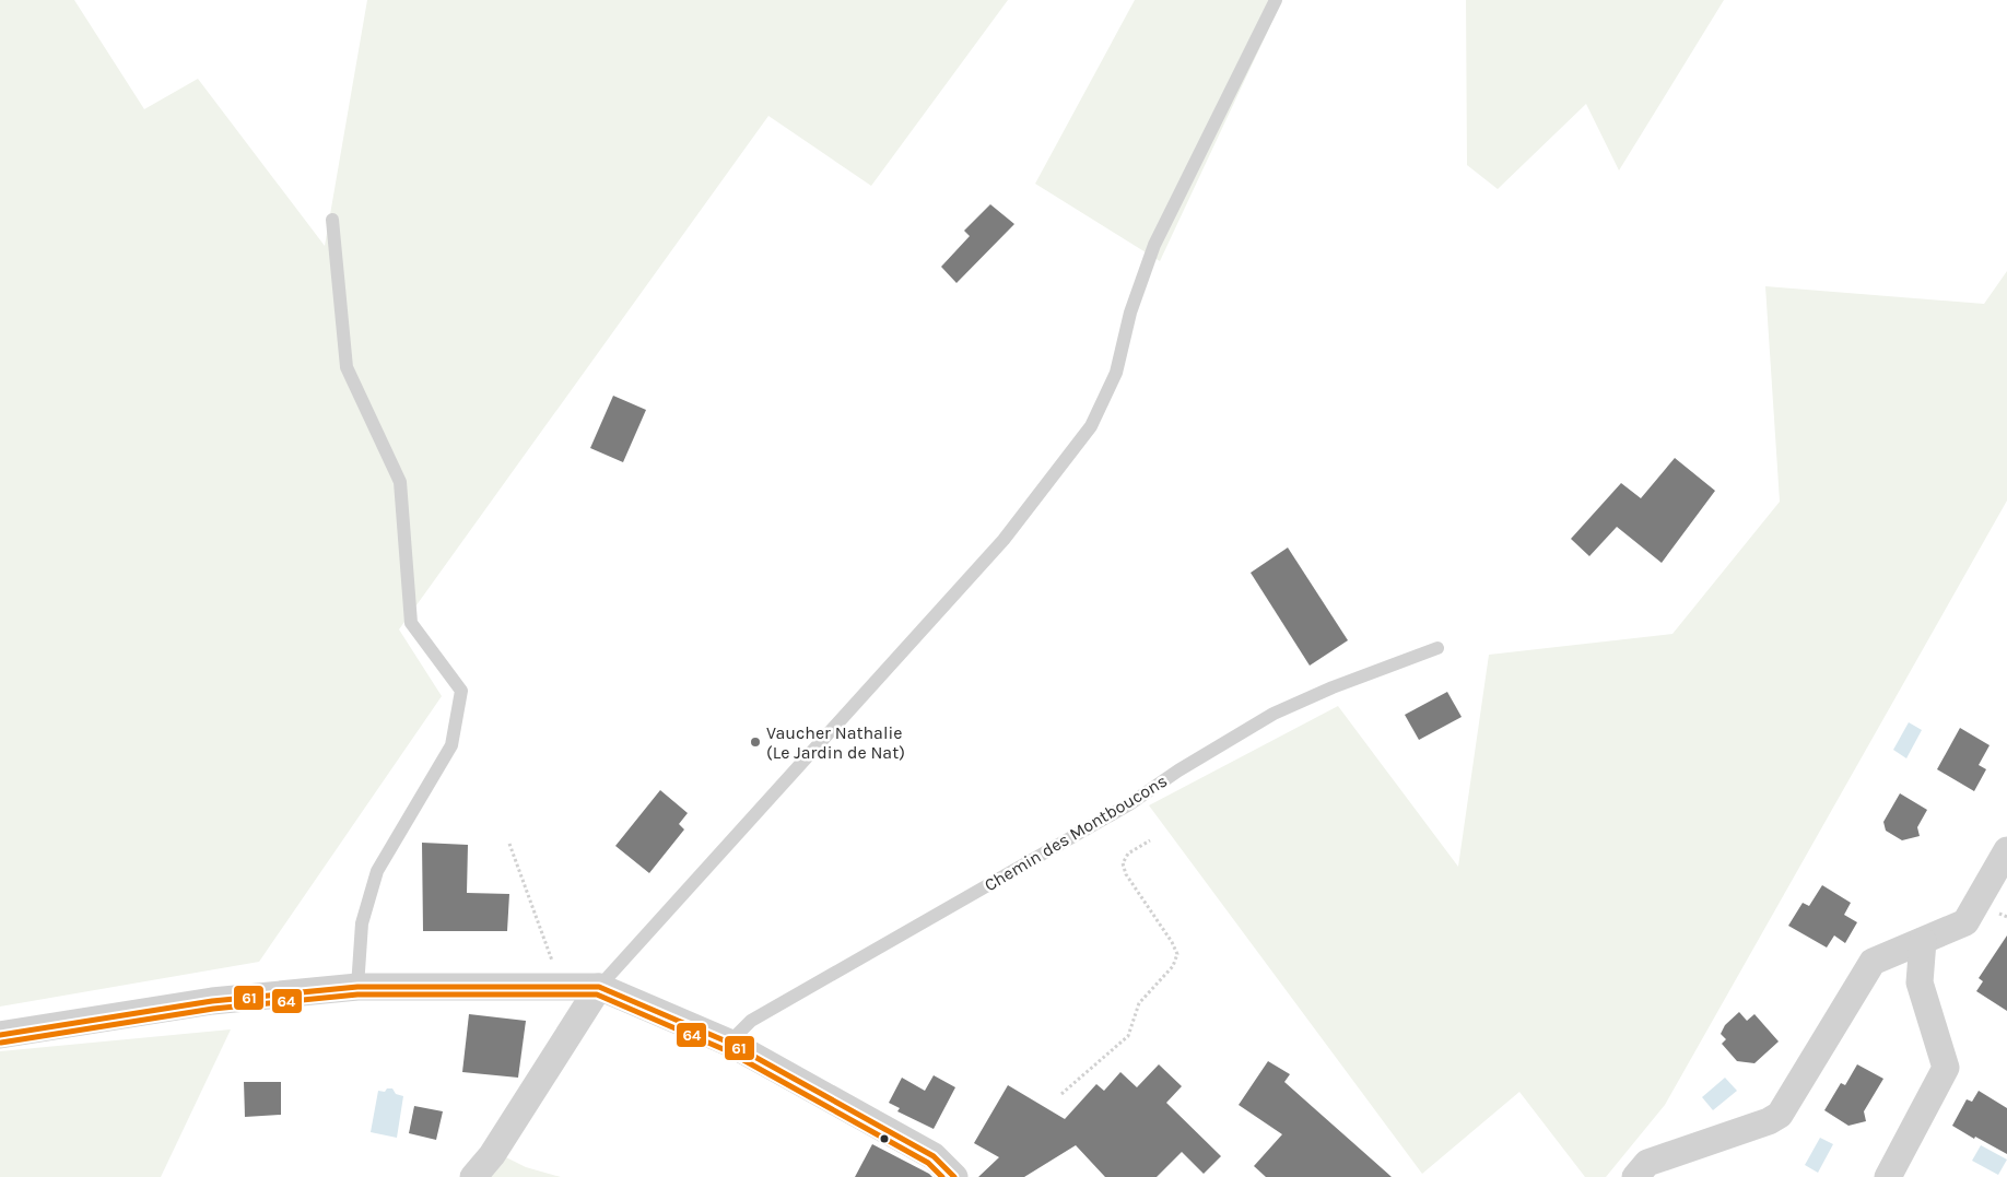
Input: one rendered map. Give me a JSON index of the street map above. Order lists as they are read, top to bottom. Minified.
{"streets":{"lane":["Chemin des Montboucons"]},"places":["Vaucher Nathalie (Le Jardin de Nat)"],"lines":["transit line 61","transit line 64"]}
